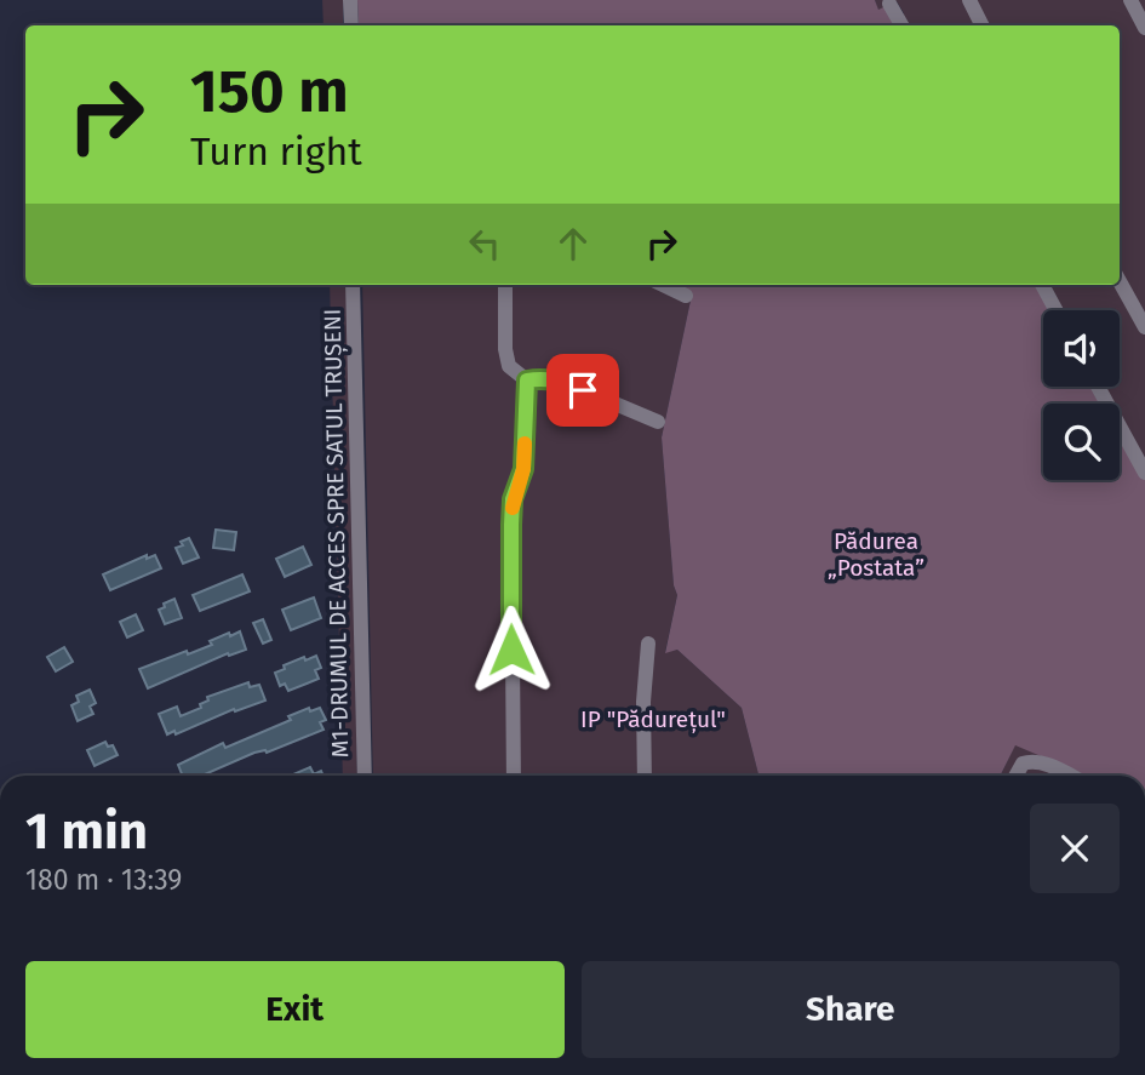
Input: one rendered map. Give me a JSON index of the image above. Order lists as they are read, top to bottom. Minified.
{"streets":{"street":["M1-DRUMUL DE ACCES SPRE SATUL TRUȘENI"]},"parks":["Pădurea „Postata”","IP \"Pădurețul\""],"page":{"turn":["150 m","Turn right"],"heading":["1 min","180 m · 13:39"],"buttons":["Exit","Share"]}}
